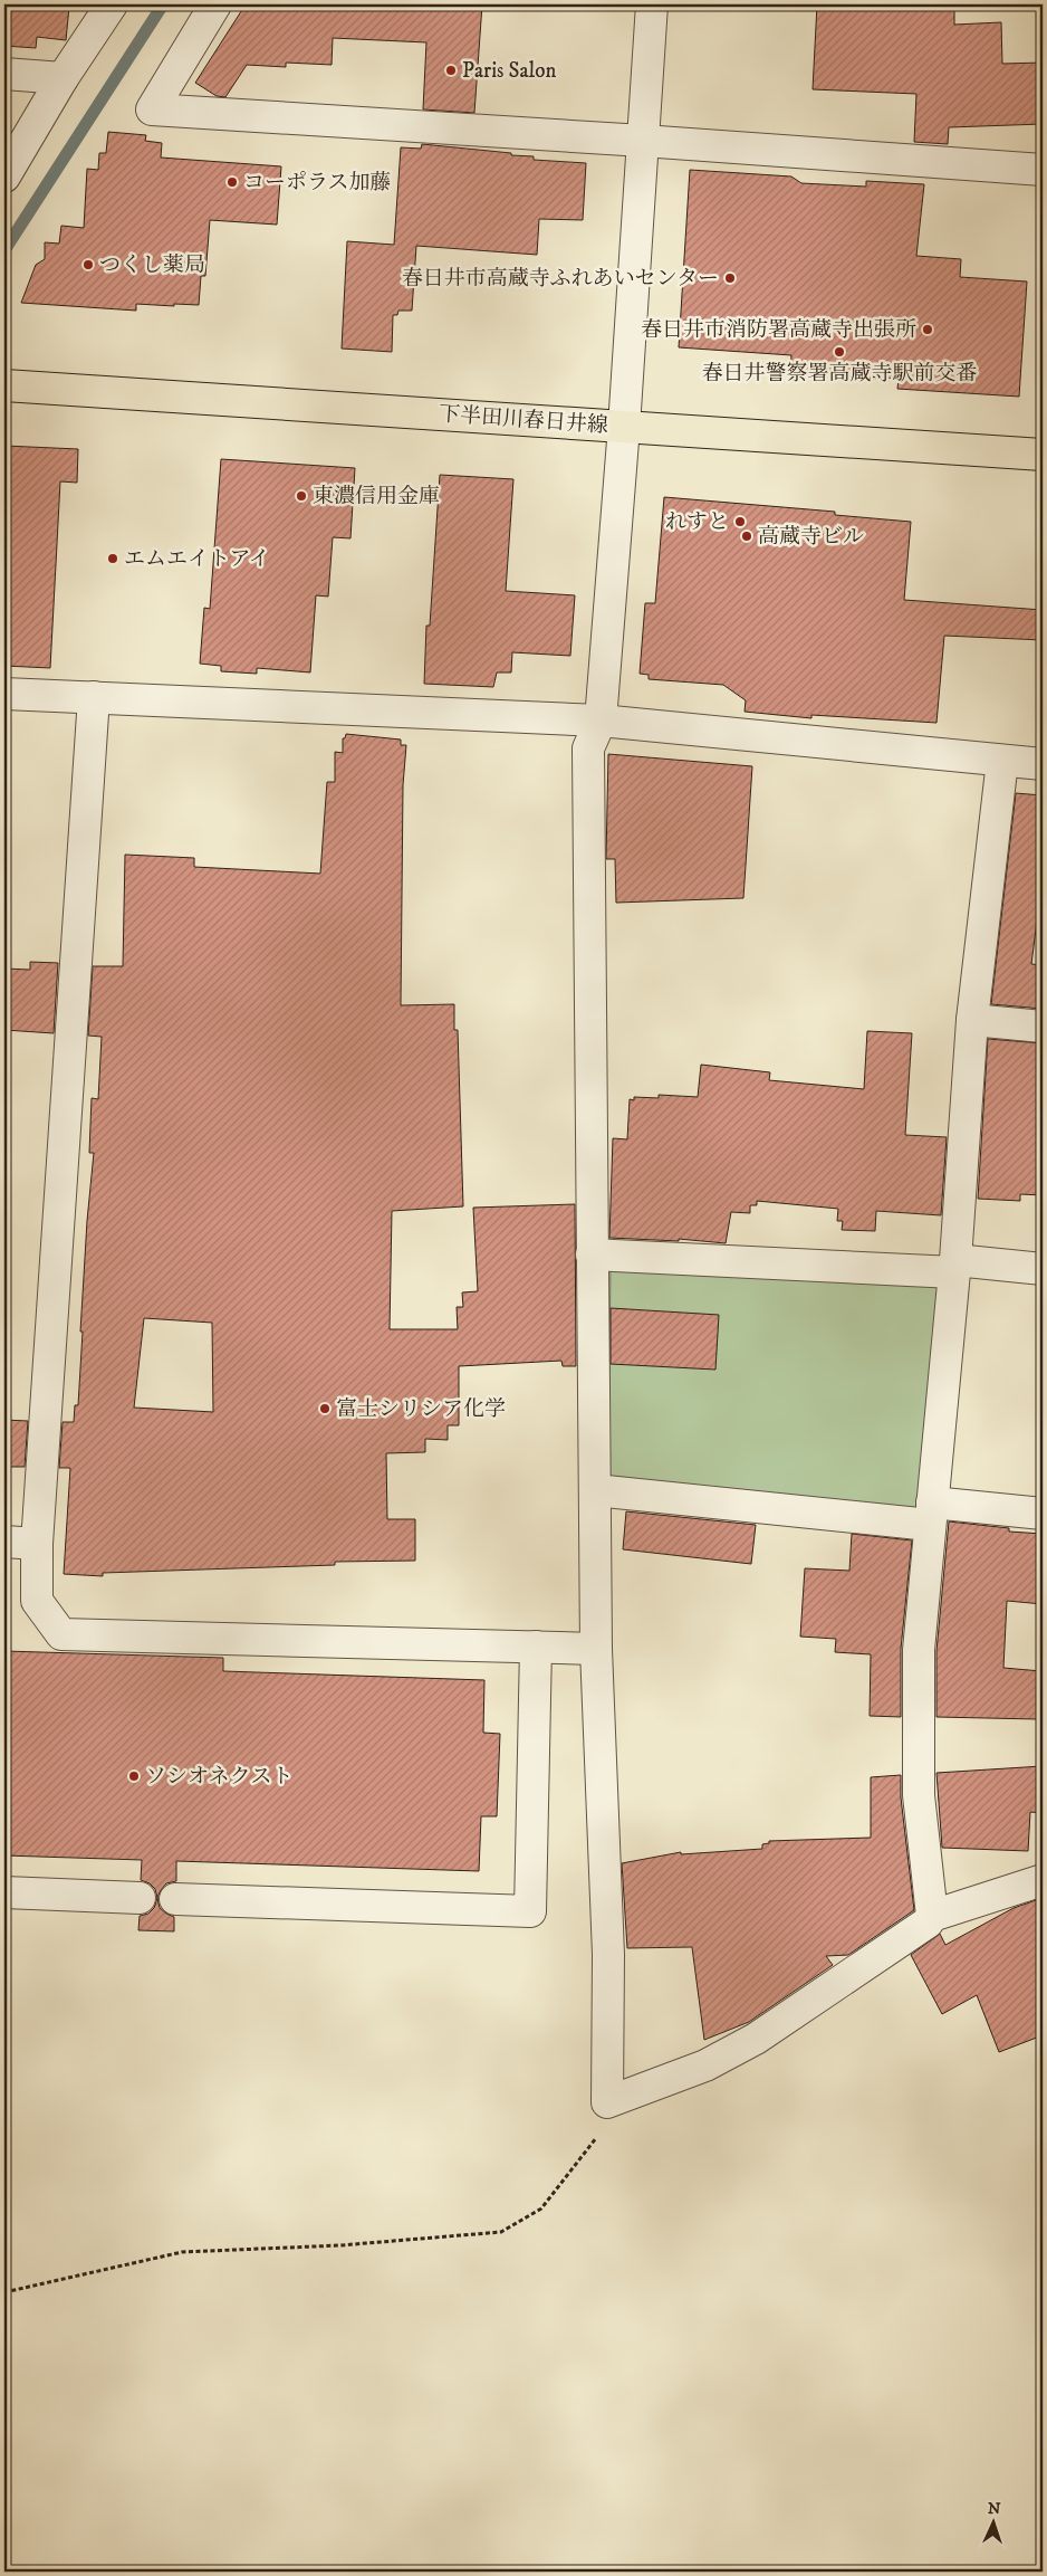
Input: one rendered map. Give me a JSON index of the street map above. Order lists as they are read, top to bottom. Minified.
{"streets":{"main road":["下半田川春日井線"]},"places":["Paris Salon","コーポラス加藤","つくし薬局","春日井市高蔵寺ふれあいセンター","春日井市消防署高蔵寺出張所","春日井警察署高蔵寺駅前交番","東濃信用金庫","れすと","高蔵寺ビル","エムエイトアイ","富士シリシア化学","ソシオネクスト"],"north":"top"}
